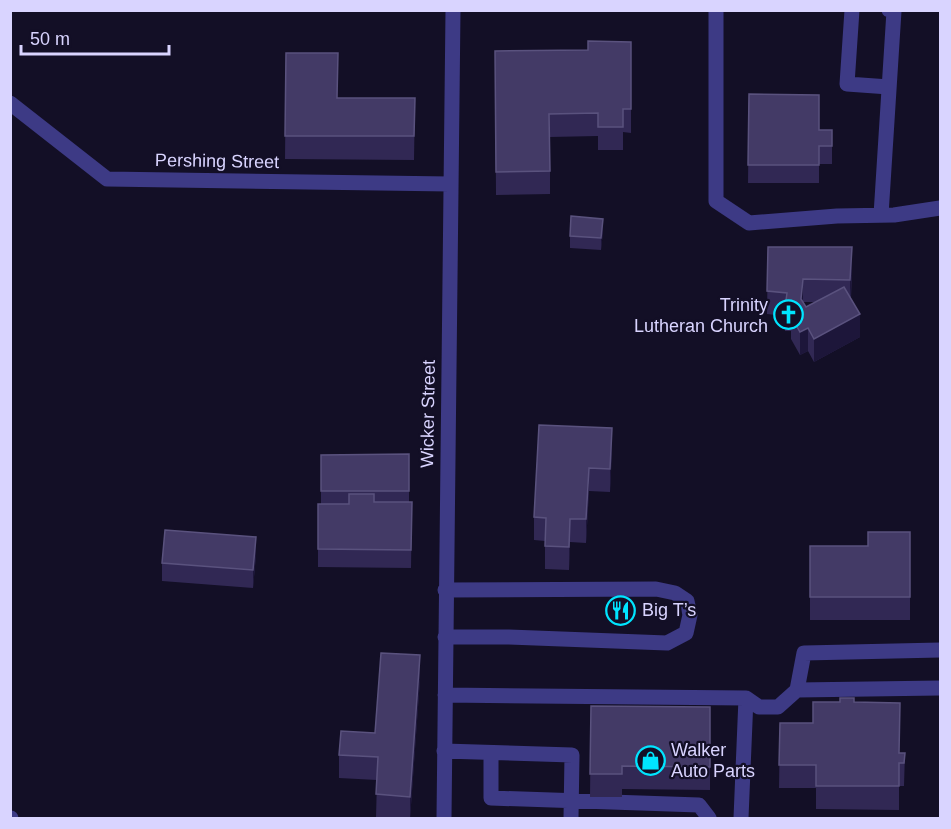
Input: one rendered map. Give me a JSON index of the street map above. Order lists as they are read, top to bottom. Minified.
{"streets":{"street":["Pershing Street","Wicker Street"]},"crossings":[["Pershing Street","Wicker Street"]],"places":{"church":["Trinity Lutheran Church"],"restaurant":["Big T’s"],"shop":["Walker Auto Parts"]},"scale_bar":"50 m"}
